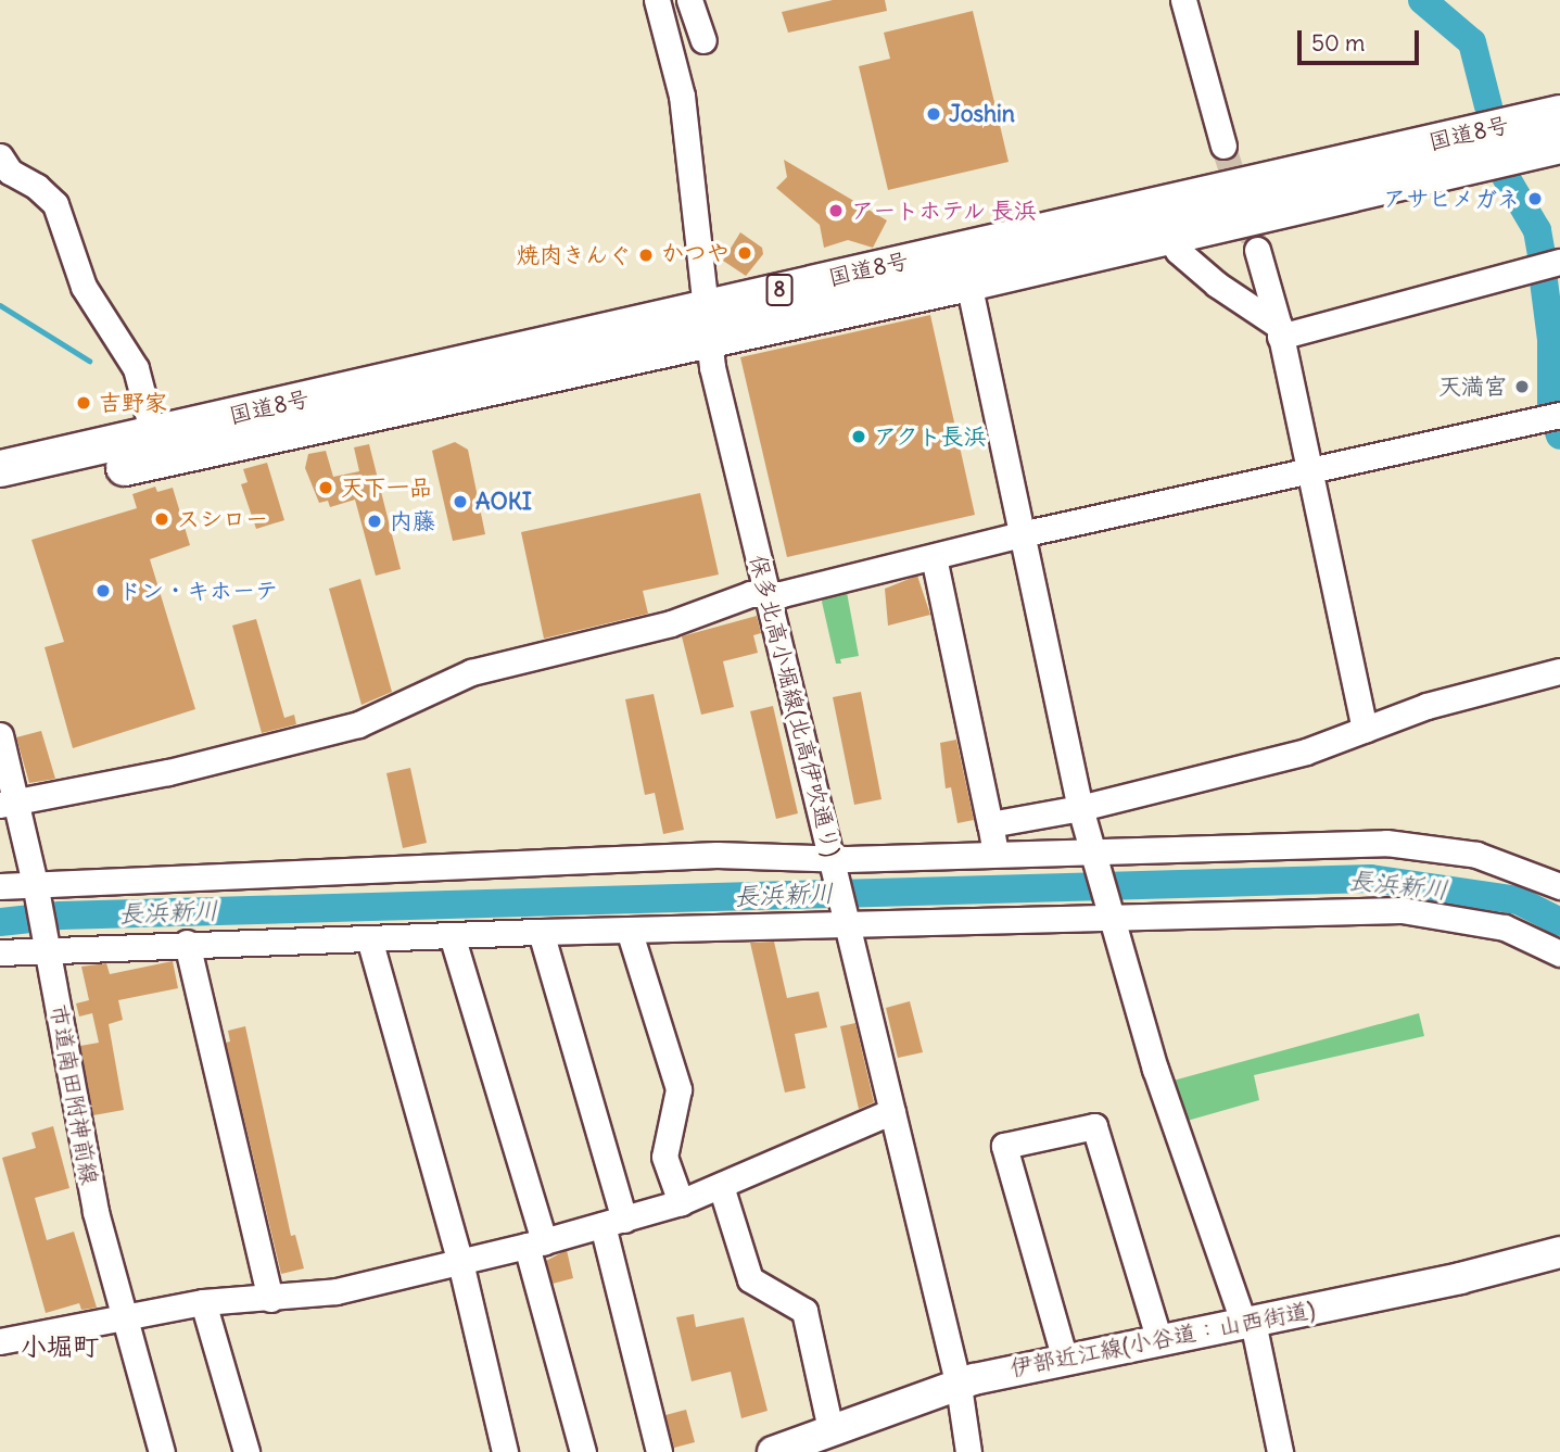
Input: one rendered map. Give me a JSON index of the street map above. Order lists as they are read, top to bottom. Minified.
{"streets":{"highway":["国道8号","8"],"main road":["伊部近江線(小谷道：山西街道)"],"street":["保多北高小堀線(北高伊吹通り)","市道南田附神前線"]},"crossings":[["国道8号","保多北高小堀線(北高伊吹通り)"],["保多北高小堀線(北高伊吹通り)","伊部近江線(小谷道：山西街道)"]],"districts":["小堀町"],"water":["長浜新川"],"places":["Joshin","アサヒメガネ","アートホテル 長浜","かつや","焼肉きんぐ","天満宮","吉野家","アクト長浜","天下一品","AOKI","スシロー","内藤","ドン・キホーテ"],"scale_bar":"50 m"}
